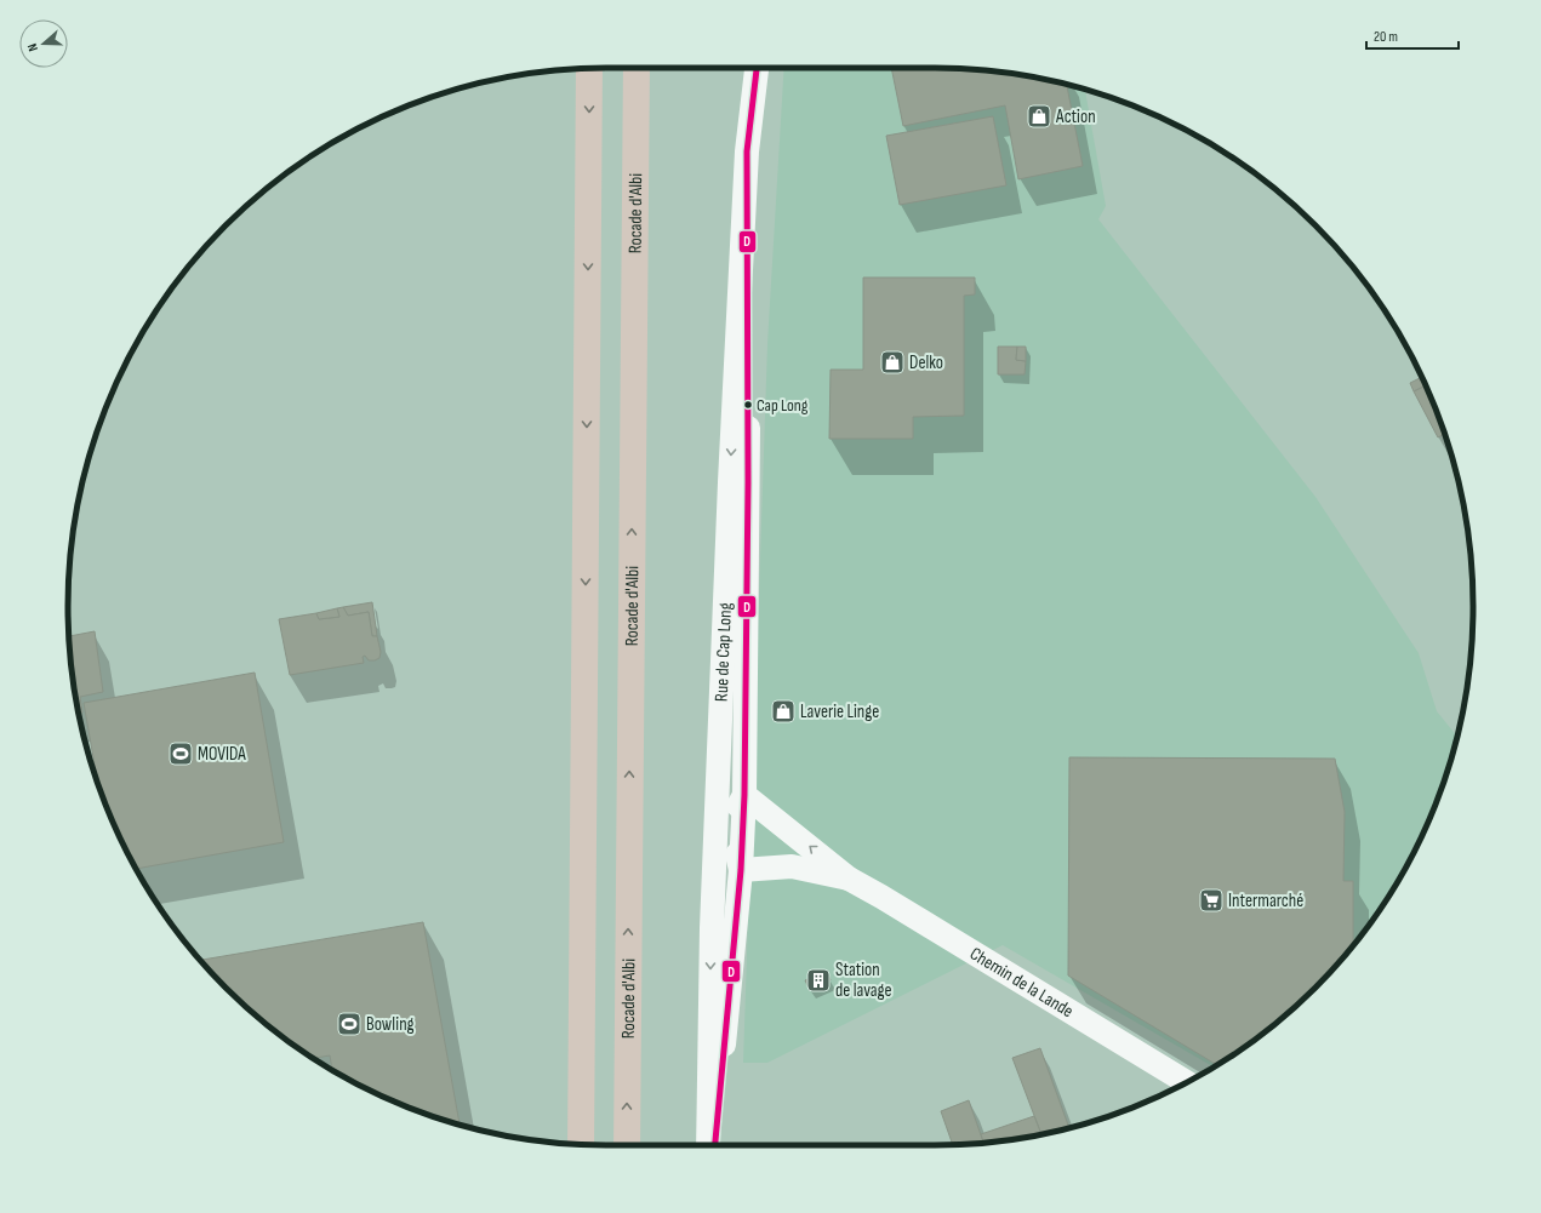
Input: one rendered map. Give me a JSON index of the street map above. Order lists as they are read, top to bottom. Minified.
{"streets":{"highway":["Rocade d'Albi"],"street":["Rue de Cap Long","Chemin de la Lande"]},"crossings":[["Rue de Cap Long","Chemin de la Lande"]],"places":{"shop":["Action","Delko","Laverie Linge"],"other":["Cap Long"],"sports":["MOVIDA","Bowling"],"supermarket":["Intermarché"],"building":["Station de lavage"]},"lines":["transit line D"],"scale_bar":"20 m","north":"left"}
